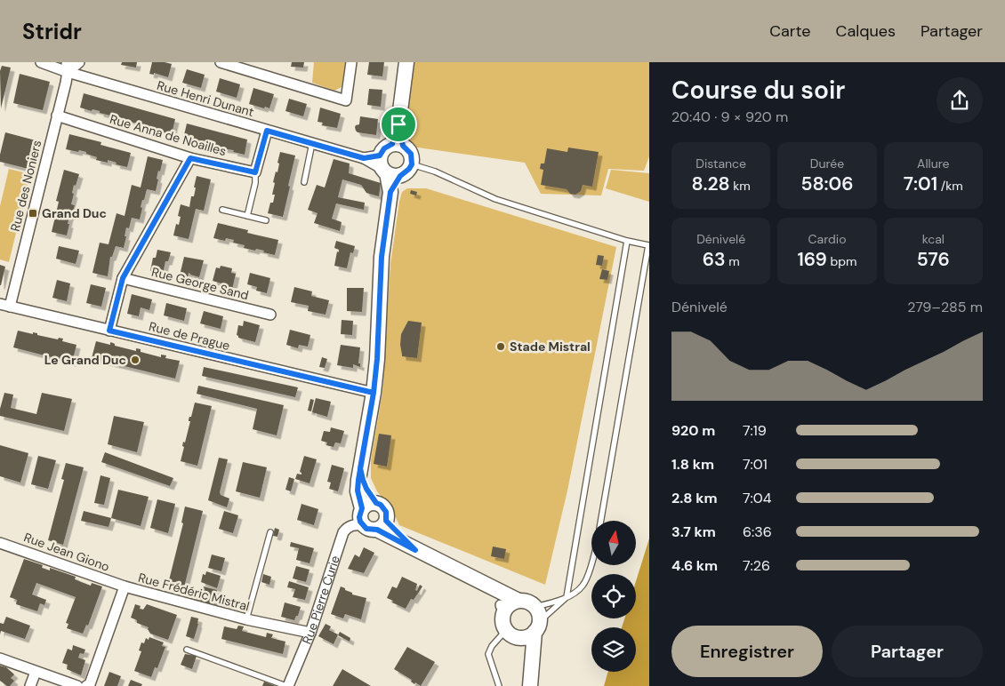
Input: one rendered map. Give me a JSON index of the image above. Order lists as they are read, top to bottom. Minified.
{"streets":{"street":["Rue Henri Dunant","Rue Anna de Noailles","Rue des Noniers","Rue George Sand","Rue de Prague","Rue Jean Giono","Rue Frédéric Mistral","Rue Pierre Curie"]},"crossings":[["Rue Henri Dunant","Rue des Noniers"],["Rue Anna de Noailles","Rue des Noniers"],["Rue des Noniers","Rue de Prague"],["Rue Jean Giono","Rue Frédéric Mistral"],["Rue Frédéric Mistral","Rue Pierre Curie"]],"places":{"transit":["Grand Duc"],"other":["Stade Mistral","Le Grand Duc"]},"north":"top","page":{"header":"Stridr","nav":["Carte","Calques","Partager"],"heading":["Course du soir","20:40 · 9 × 920 m"],"stats":[["Distance","8.28 km"],["Durée","58:06"],["Allure","7:01 /km"],["Dénivelé","63 m"],["Cardio","169 bpm"],["kcal","576"]],"chart":["Dénivelé","279–285 m"],"list":[{"name":"920 m","note":"7:19"},{"name":"1.8 km","note":"7:01"},{"name":"2.8 km","note":"7:04"},{"name":"3.7 km","note":"6:36"},{"name":"4.6 km","note":"7:26"}],"buttons":["Enregistrer","Partager"]}}
